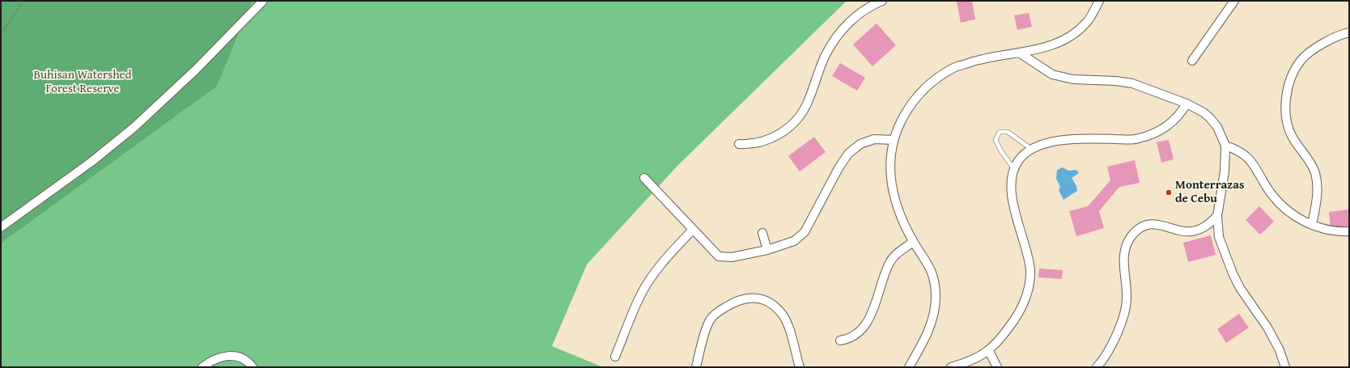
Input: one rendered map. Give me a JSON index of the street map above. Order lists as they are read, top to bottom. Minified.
{"parks":["Buhisan Watershed Forest Reserve"],"places":["Monterrazas de Cebu"]}
